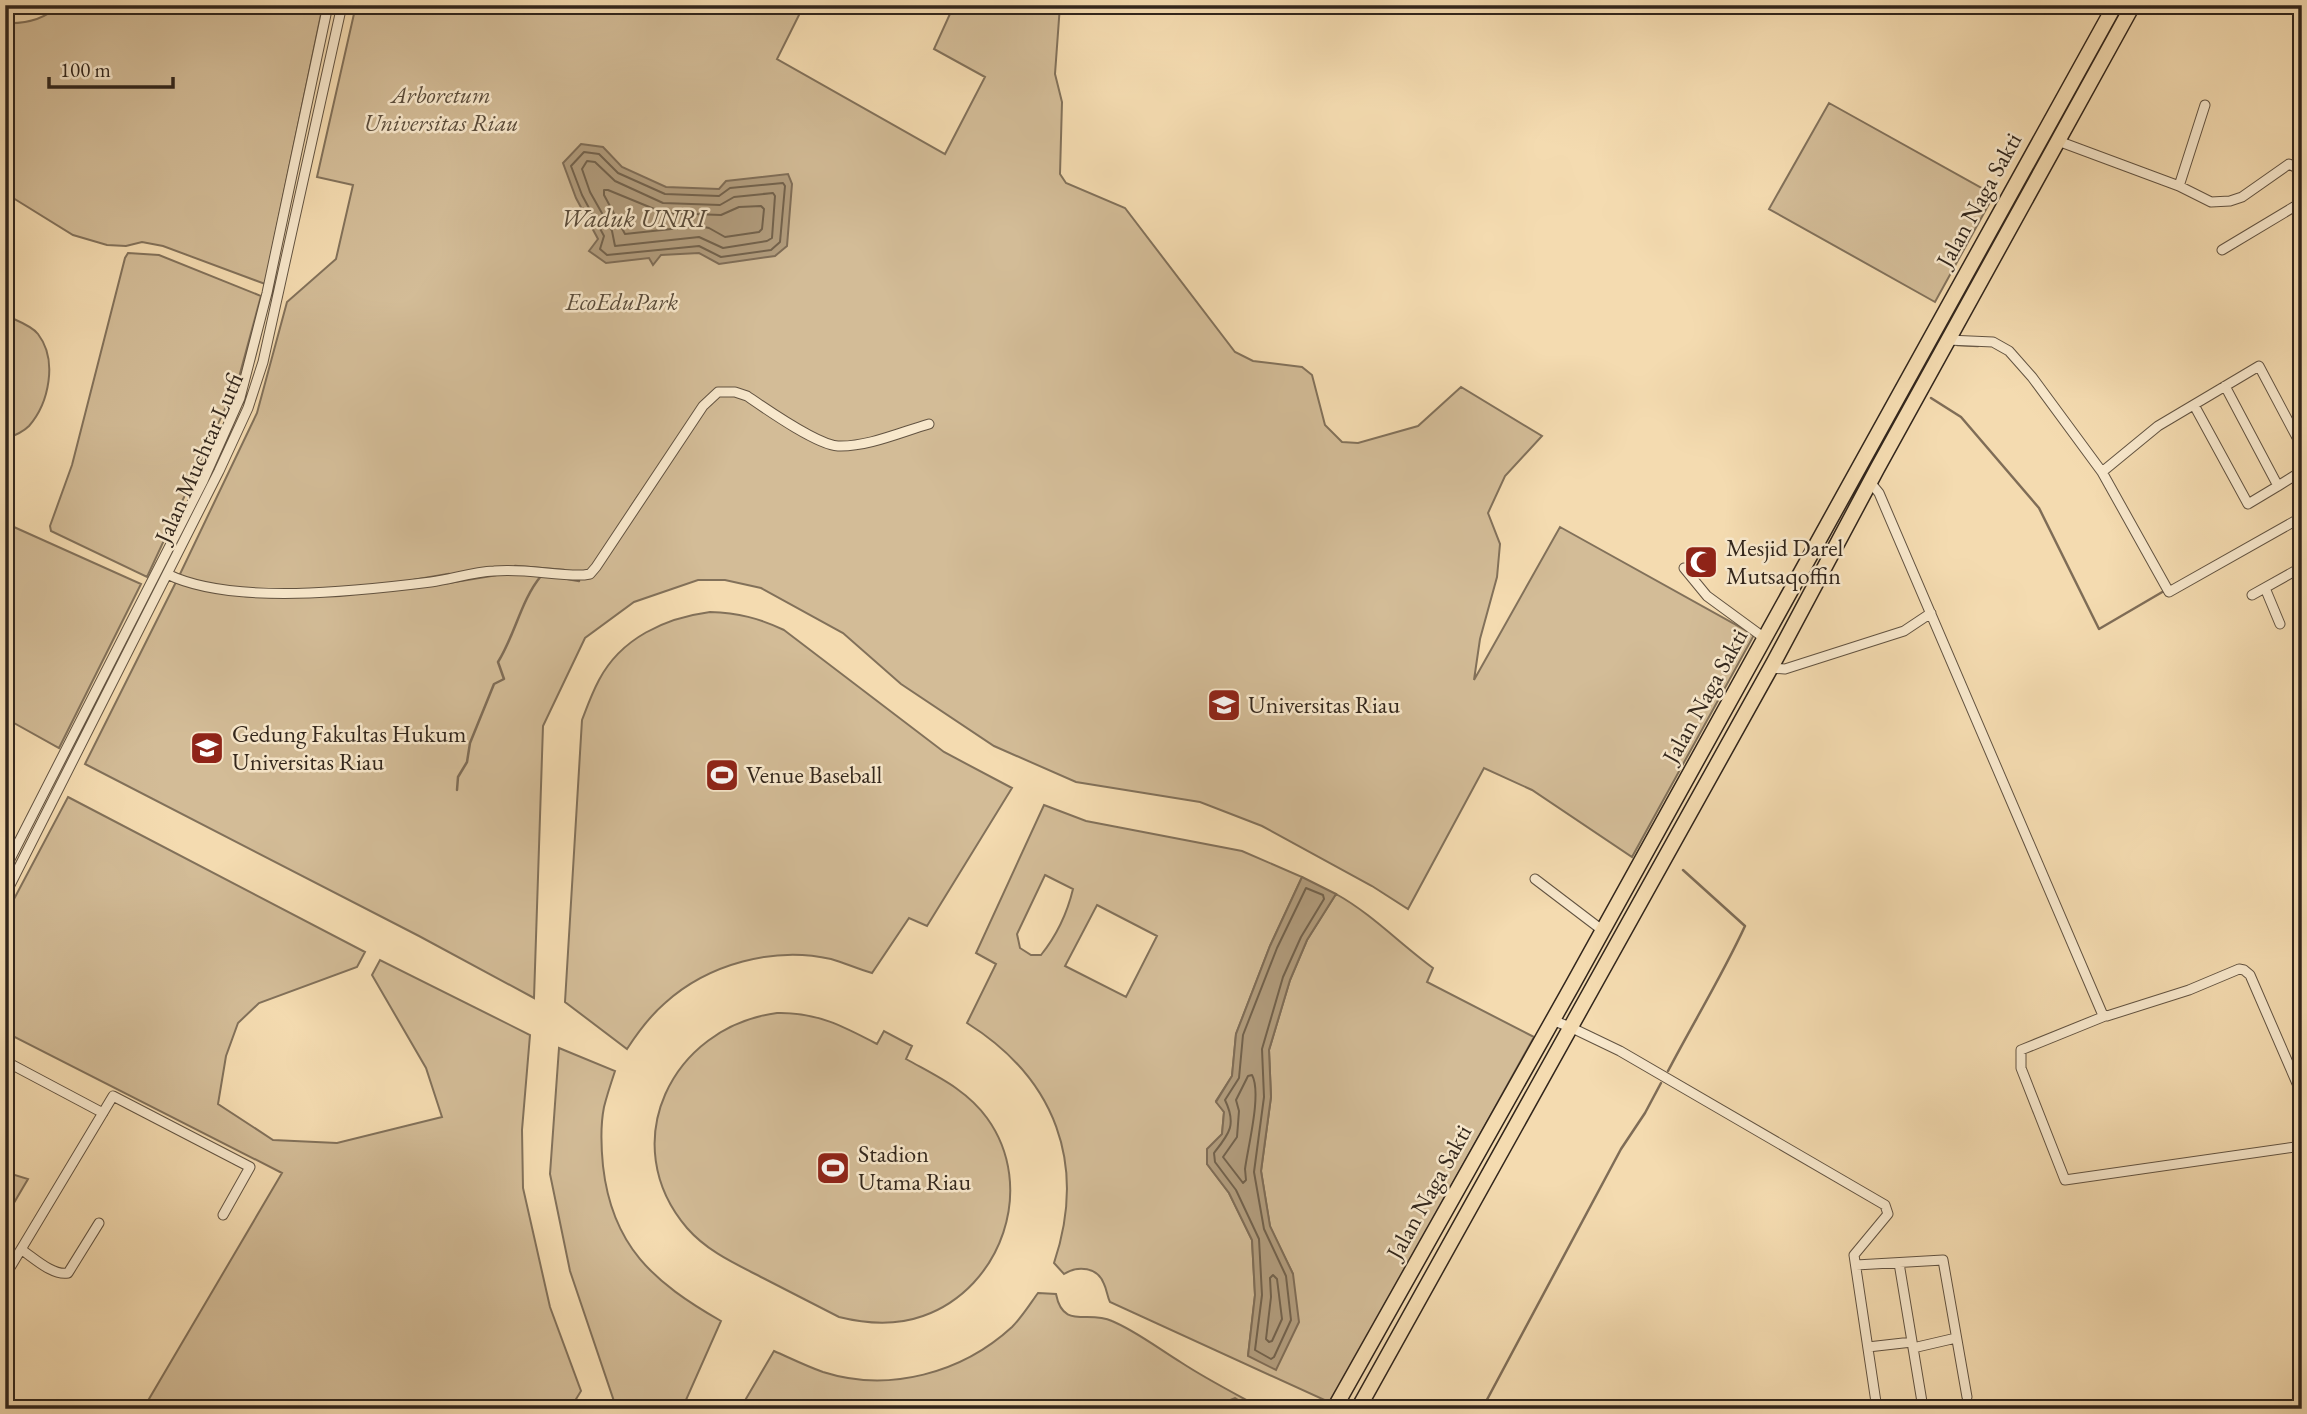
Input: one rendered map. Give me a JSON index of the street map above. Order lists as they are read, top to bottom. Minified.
{"streets":{"main road":["Jalan Naga Sakti"],"street":["Jalan Muchtar Lutfi"]},"water":["Waduk UNRI"],"parks":["Arboretum Universitas Riau","EcoEduPark"],"places":{"mosque":["Mesjid Darel Mutsaqoffin"],"school or university":["Universitas Riau","Gedung Fakultas Hukum Universitas Riau"],"sports":["Venue Baseball","Stadion Utama Riau"]},"scale_bar":"100 m"}
